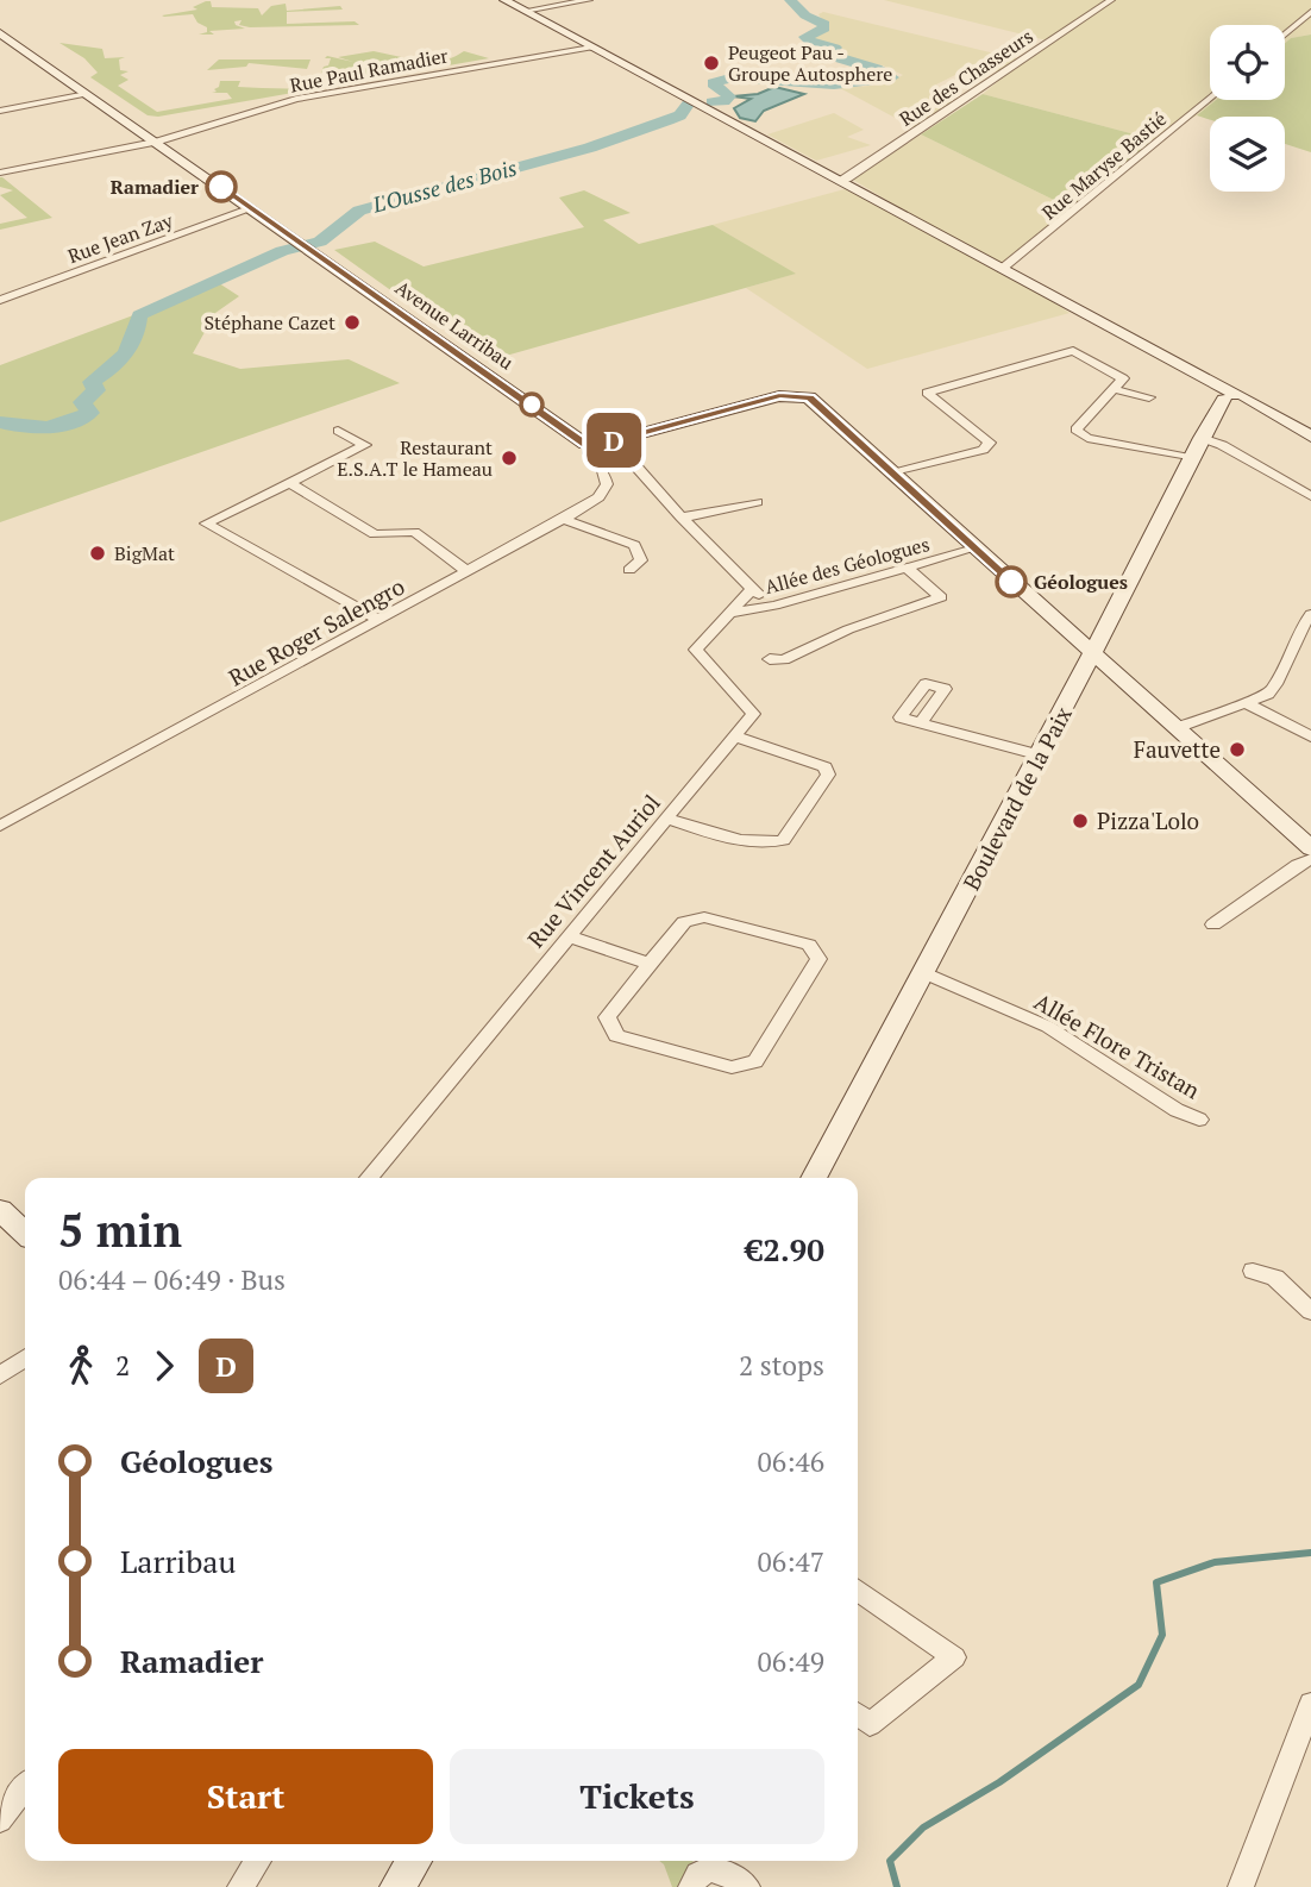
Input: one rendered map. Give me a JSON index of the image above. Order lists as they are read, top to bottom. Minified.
{"streets":{"main road":["Avenue Larribau","Boulevard de la Paix"],"street":["Rue Paul Ramadier","Rue des Chasseurs","Rue Maryse Bastié","Rue Jean Zay","Allée des Géologues","Rue Roger Salengro","Rue Vincent Auriol","Allée Flore Tristan"]},"crossings":[["Rue Paul Ramadier","Avenue Larribau"],["Rue Jean Zay","Avenue Larribau"],["Avenue Larribau","Rue Roger Salengro"],["Allée des Géologues","Rue Vincent Auriol"],["Boulevard de la Paix","Allée Flore Tristan"]],"water":["L'Ousse des Bois"],"places":["Peugeot Pau - Groupe Autosphere","Ramadier","Stéphane Cazet","Restaurant E.S.A.T le Hameau","BigMat","Géologues","Fauvette","Pizza'Lolo"],"lines":["bus line D"],"page":{"on_map":"D","heading":["5 min","06:44 – 06:49 · Bus","€2.90"],"legs":["2","D","2 stops"],"list":[{"name":"Géologues","value":"06:46"},{"name":"Larribau","value":"06:47"},{"name":"Ramadier","value":"06:49"}],"buttons":["Start","Tickets"]}}
